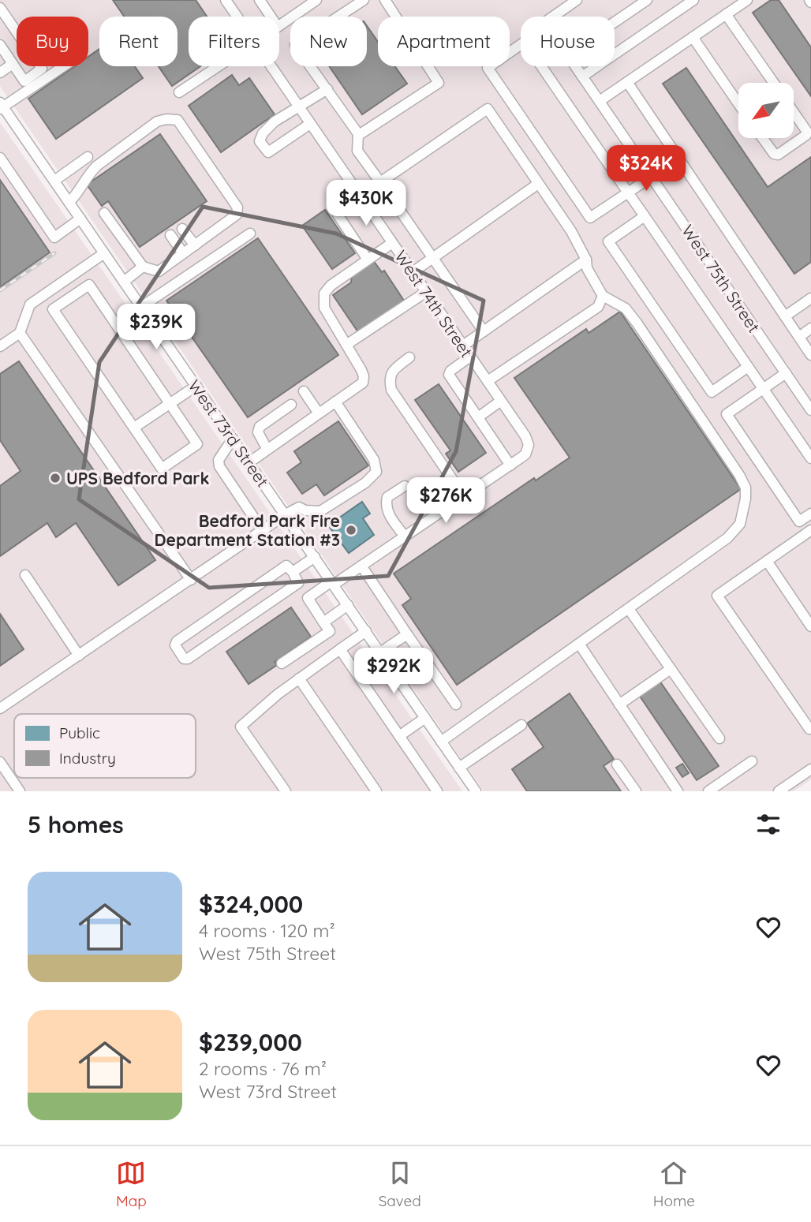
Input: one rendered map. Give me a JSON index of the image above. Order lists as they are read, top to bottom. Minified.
{"streets":{"street":["West 75th Street","West 74th Street","West 73rd Street"]},"places":["UPS Bedford Park","Bedford Park Fire Department Station #3"],"legend":["Public","Industry"],"north":"bottom left","page":{"chip":["Buy","Rent","Filters","New","Apartment","House"],"price":["$324K","$430K","$239K","$276K","$292K"],"heading":"5 homes","list":[{"name":"$324,000","note":"4 rooms · 120 m² · West 75th Street"},{"name":"$239,000","note":"2 rooms · 76 m² · West 73rd Street"}],"tabs":["Map","Saved","Home"]}}
